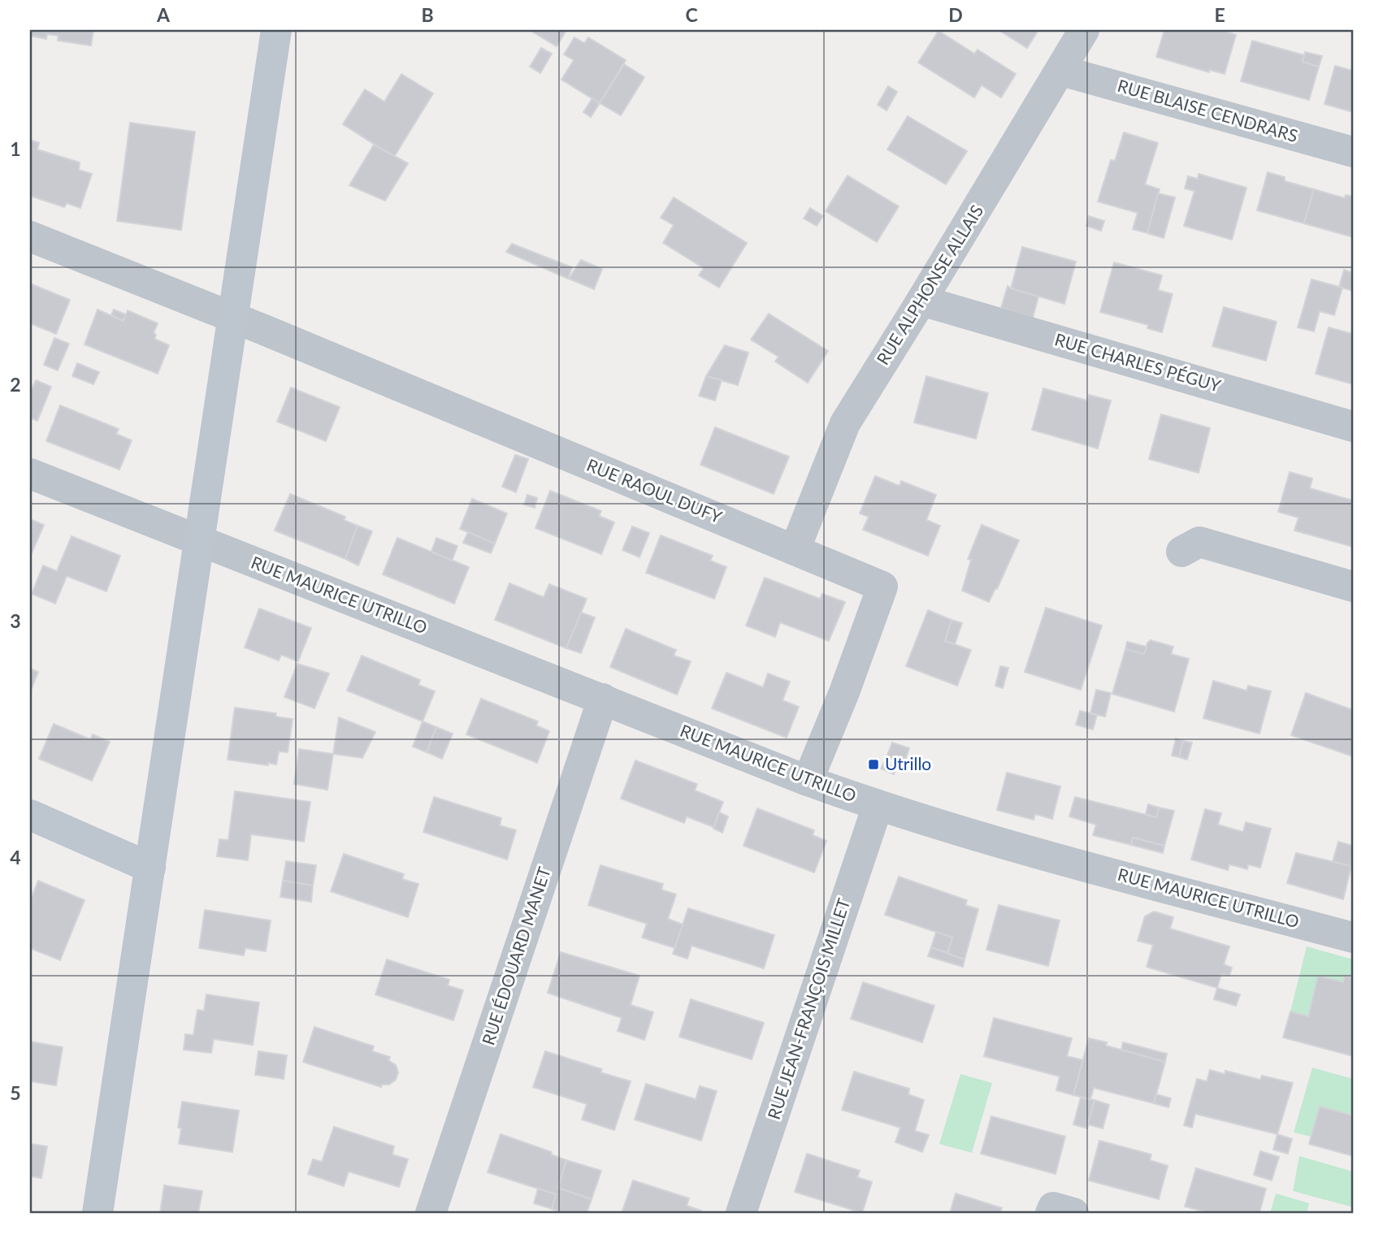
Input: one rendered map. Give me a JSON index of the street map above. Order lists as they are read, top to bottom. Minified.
{"streets":{"street":["RUE BLAISE CENDRARS","RUE ALPHONSE ALLAIS","RUE CHARLES PÉGUY","RUE RAOUL DUFY","RUE MAURICE UTRILLO","RUE ÉDOUARD MANET","RUE JEAN-FRANÇOIS MILLET"]},"crossings":[["RUE BLAISE CENDRARS","RUE ALPHONSE ALLAIS"],["RUE ALPHONSE ALLAIS","RUE CHARLES PÉGUY"],["RUE ALPHONSE ALLAIS","RUE RAOUL DUFY"],["RUE RAOUL DUFY","RUE MAURICE UTRILLO"],["RUE MAURICE UTRILLO","RUE ÉDOUARD MANET"],["RUE MAURICE UTRILLO","RUE JEAN-FRANÇOIS MILLET"]],"places":{"transit":["Utrillo"]},"grid":{"columns":["A","B","C","D","E"],"rows":["1","2","3","4","5"]}}
